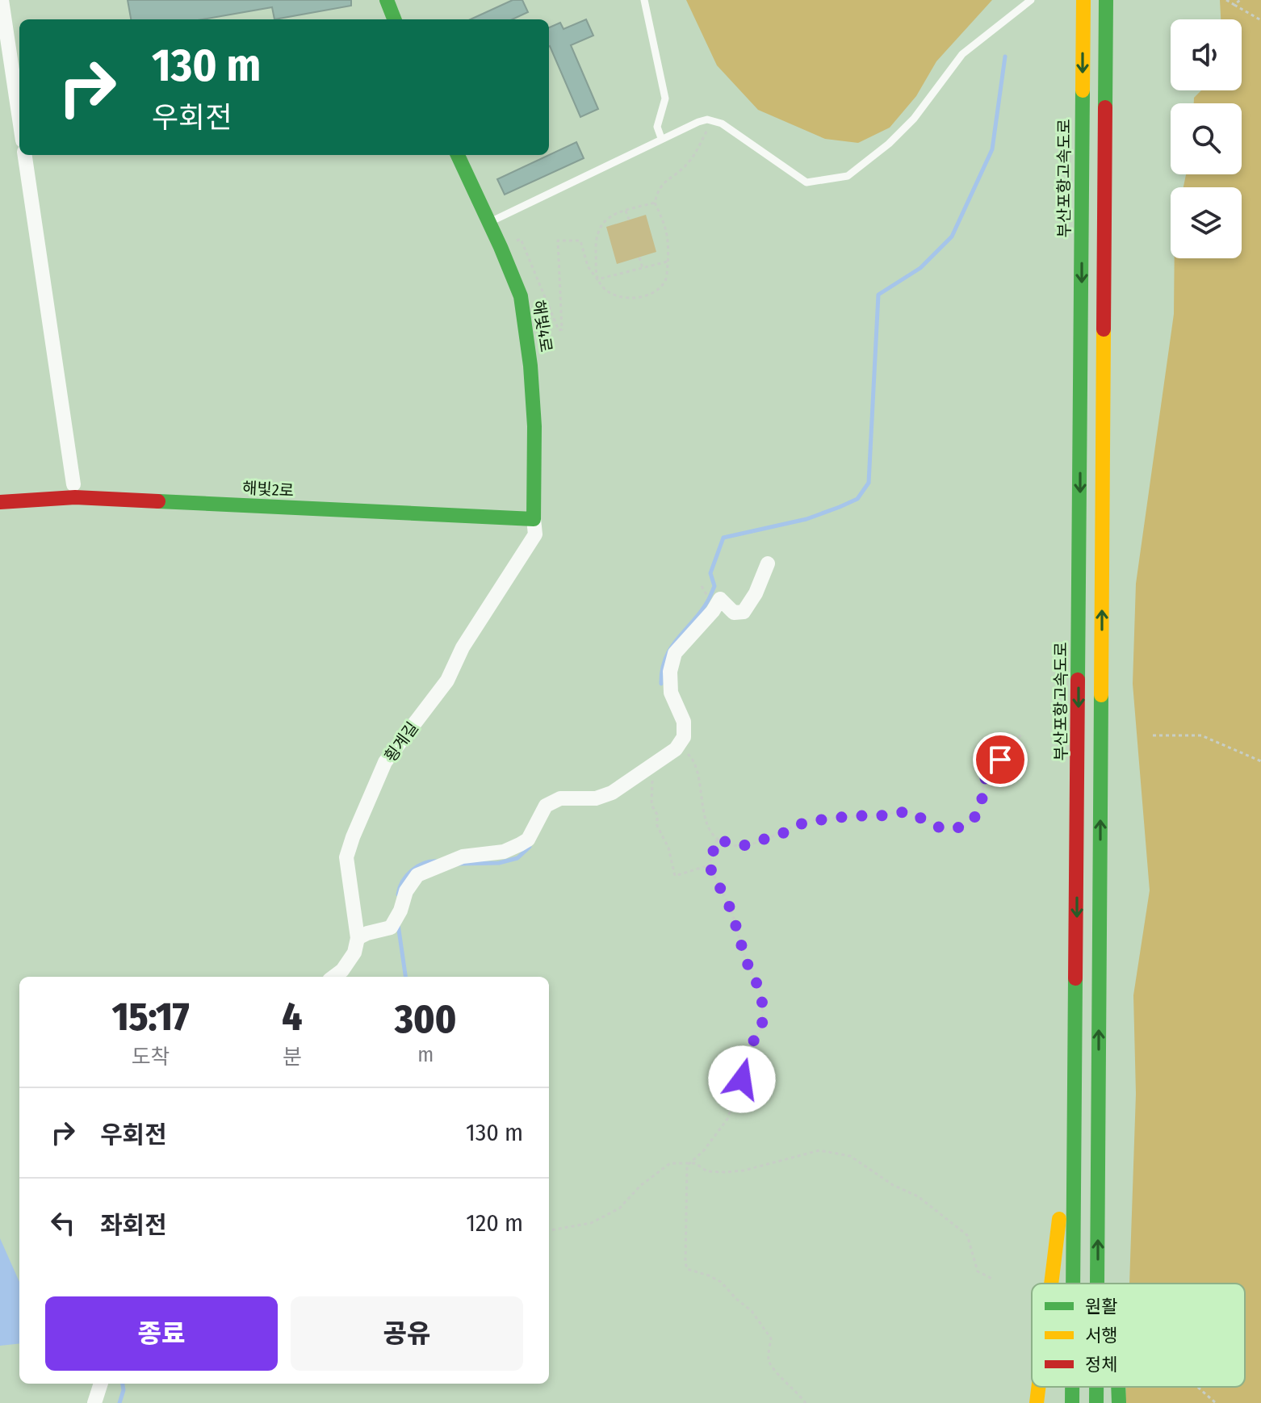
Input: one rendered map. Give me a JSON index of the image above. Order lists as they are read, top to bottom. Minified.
{"streets":{"main road":["부산포항고속도로","해빛4로","해빛2로"],"street":["횡계길"]},"crossings":[["해빛4로","해빛2로"],["해빛4로","횡계길"],["해빛2로","횡계길"]],"legend":["원활","서행","정체"],"page":{"turn":["130 m","우회전"],"eta":["15:17","도착","4","분","300","m"],"list":[{"name":"우회전","value":"130 m"},{"name":"좌회전","value":"120 m"}],"buttons":["종료","공유"]}}
